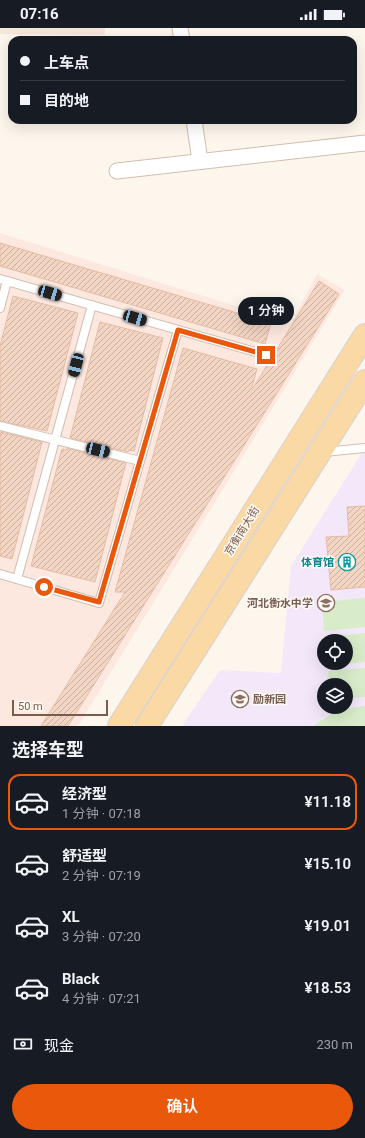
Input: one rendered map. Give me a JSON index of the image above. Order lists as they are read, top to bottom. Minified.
{"streets":{"main road":["京衡南大街"]},"places":{"building":["体育馆"],"school or university":["河北衡水中学","励新园"]},"scale_bar":"50 m","page":{"status":"07:16","banner":["上车点","目的地"],"bubble":"1 分钟","scale":"50 m","heading":"选择车型","list":[{"name":"经济型","note":"1 分钟 · 07:18","value":"¥11.18"},{"name":"舒适型","note":"2 分钟 · 07:19","value":"¥15.10"},{"name":"XL","note":"3 分钟 · 07:20","value":"¥19.01"},{"name":"Black","note":"4 分钟 · 07:21","value":"¥18.53"}],"pay":["现金","230 m"],"buttons":"确认"}}
